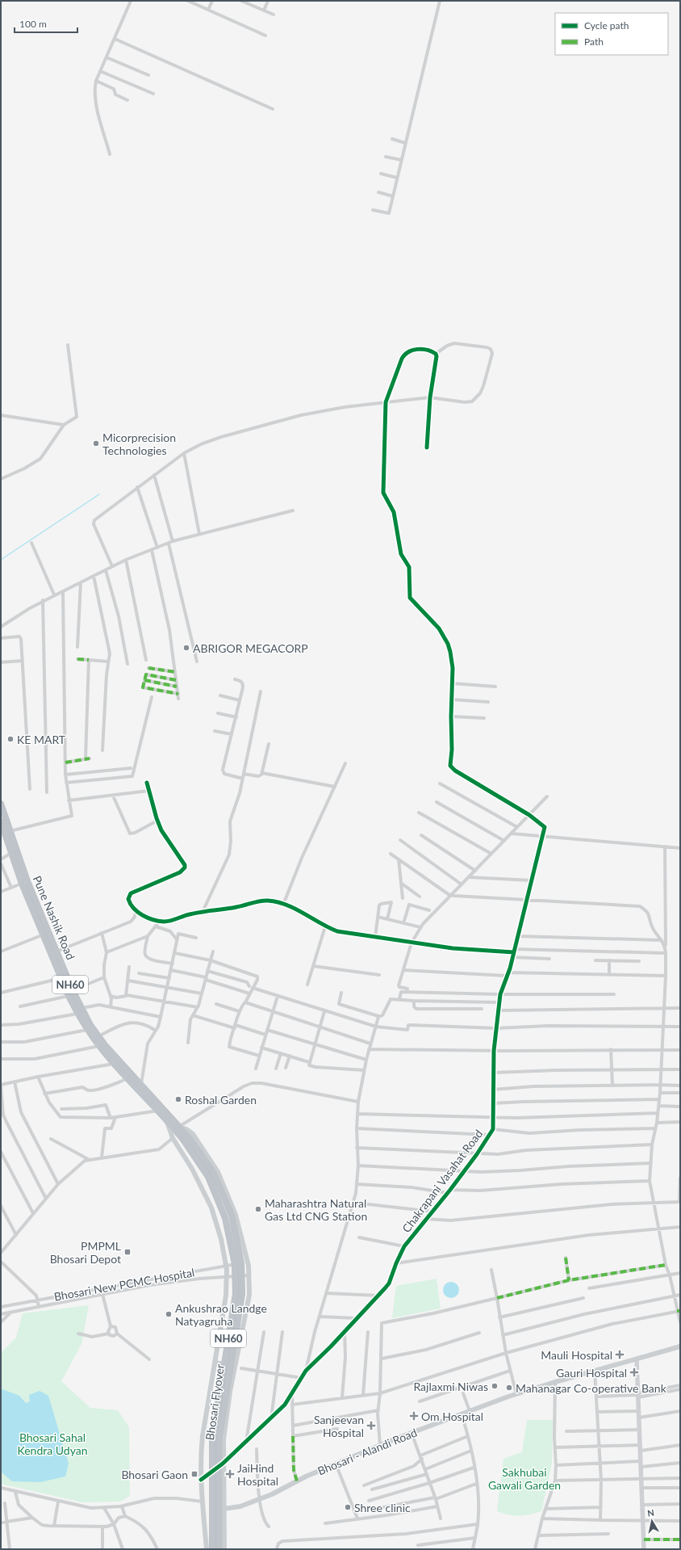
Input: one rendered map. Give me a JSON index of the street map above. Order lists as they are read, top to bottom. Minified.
{"streets":{"highway":["Pune Nashik Road","NH60","Bhosari Flyover"],"main road":["Bhosari - Alandi Road"],"street":["Chakrapani Vasahat Road","Bhosari New PCMC Hospital"]},"crossings":[["Pune Nashik Road","Bhosari Flyover"]],"parks":["Bhosari Sahal Kendra Udyan","Sakhubai Gawali Garden"],"places":{"other":["Micorprecision Technologies","ABRIGOR MEGACORP","KE MART","Roshal Garden","Maharashtra Natural Gas Ltd CNG Station","Ankushrao Landge Natyagruha","Rajlaxmi Niwas","Mahanagar Co-operative Bank","Shree clinic"],"transit":["PMPML Bhosari Depot","Bhosari Gaon"],"health":["Mauli Hospital","Gauri Hospital","Om Hospital","Sanjeevan Hospital","JaiHind Hospital"]},"legend":["Cycle path","Path"],"scale_bar":"100 m","north":"top"}
